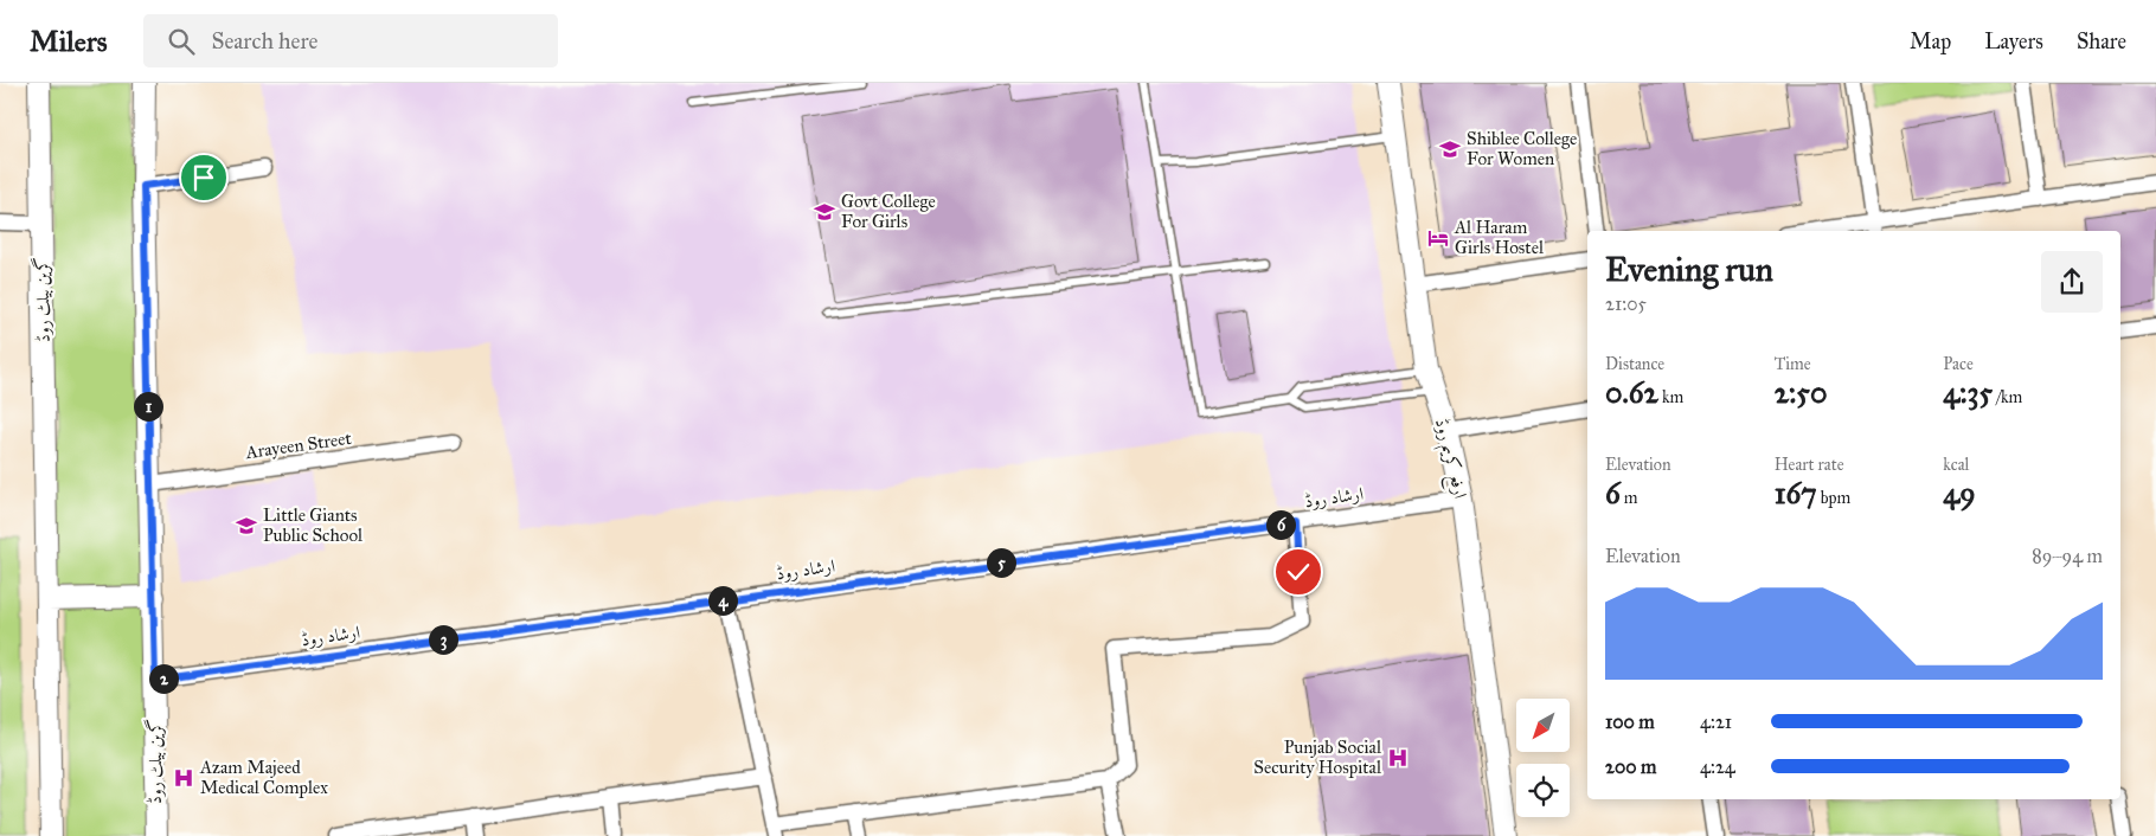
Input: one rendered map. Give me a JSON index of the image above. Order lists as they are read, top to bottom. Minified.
{"streets":{"street":["گرین بیلٹ روڈ","Arayeen Street","ارفع کریم روڈ","ارشاد روڈ"]},"crossings":[["گرین بیلٹ روڈ","Arayeen Street"],["گرین بیلٹ روڈ","ارشاد روڈ"],["ارفع کریم روڈ","ارشاد روڈ"]],"places":{"school or university":["Shiblee College For Women","Govt College For Girls","Little Giants Public School"],"hotel":["Al Haram Girls Hostel"],"hospital":["Punjab Social Security Hospital","Azam Majeed Medical Complex"]},"north":"bottom left","page":{"header":"Milers","search":"Search here","nav":["Map","Layers","Share"],"heading":["Evening run","21:05"],"stats":[["Distance","0.62 km"],["Time","2:50"],["Pace","4:35 /km"],["Elevation","6 m"],["Heart rate","167 bpm"],["kcal","49"]],"pins":["1","6","5","4","3","2"],"chart":["Elevation","89–94 m"],"list":[{"name":"100 m","note":"4:21"},{"name":"200 m","note":"4:24"}]}}
